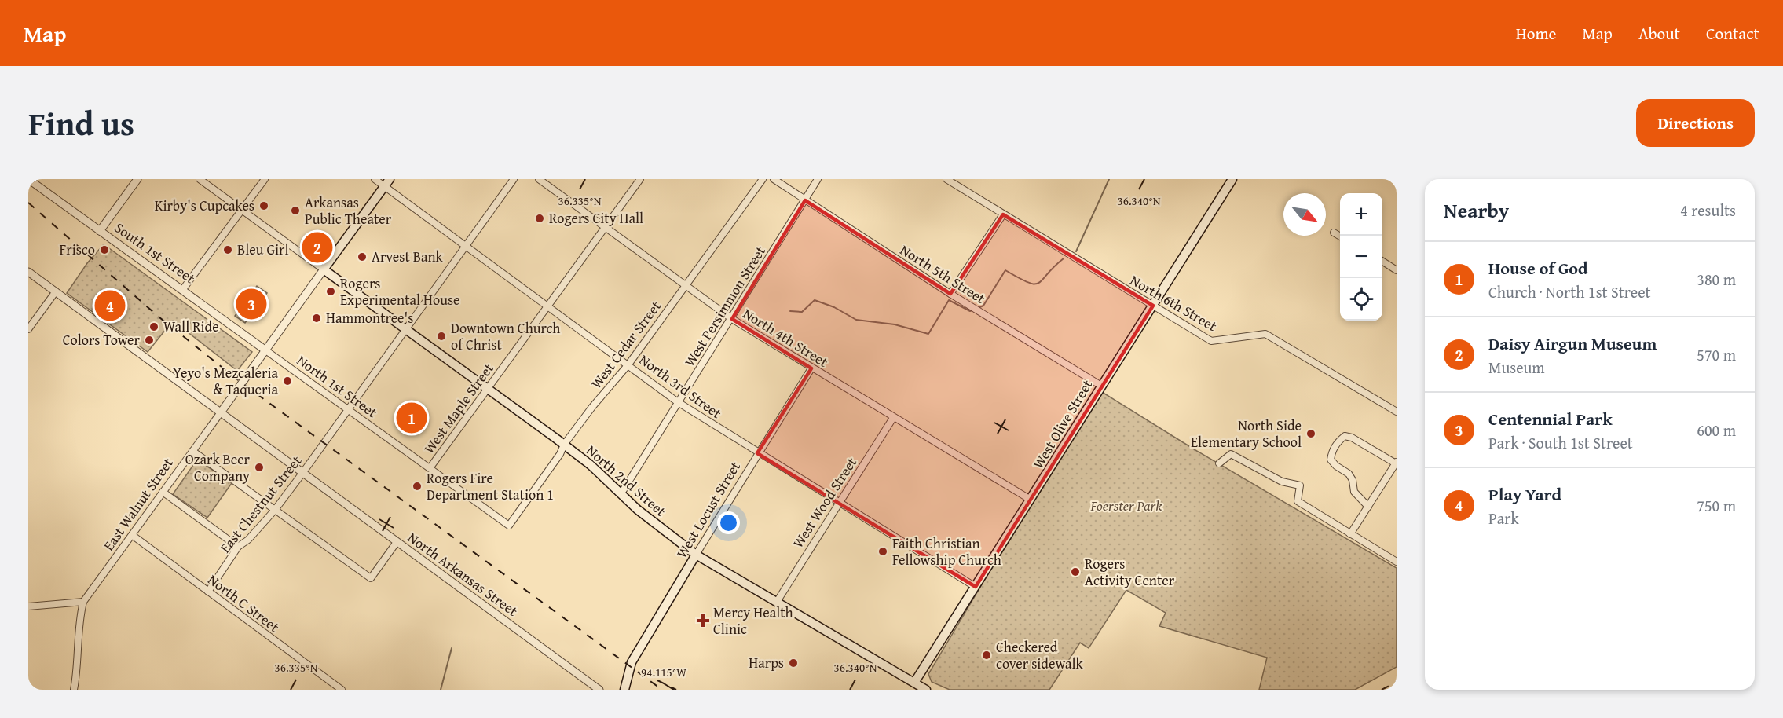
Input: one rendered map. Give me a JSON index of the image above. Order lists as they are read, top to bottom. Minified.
{"streets":{"main road":["West Olive Street","North 2nd Street","West Locust Street"],"street":["South 1st Street","North 5th Street","North 6th Street","West Persimmon Street","North 4th Street","West Cedar Street","North 1st Street","North 3rd Street","West Maple Street","West Wood Street","East Walnut Street","East Chestnut Street","North Arkansas Street","North C Street"]},"crossings":[["South 1st Street","North 1st Street"],["South 1st Street","East Walnut Street"],["North 5th Street","West Persimmon Street"],["North 5th Street","West Olive Street"],["North 6th Street","West Olive Street"],["West Persimmon Street","North 4th Street"],["West Persimmon Street","North 3rd Street"],["West Persimmon Street","North 2nd Street"],["North 4th Street","West Cedar Street"],["North 4th Street","West Maple Street"],["North 4th Street","West Olive Street"],["North 4th Street","West Wood Street"],["North 4th Street","West Locust Street"],["West Cedar Street","North 1st Street"],["West Cedar Street","North 3rd Street"],["West Cedar Street","North 2nd Street"],["North 1st Street","West Maple Street"],["North 1st Street","East Walnut Street"],["North 1st Street","East Chestnut Street"],["North 3rd Street","West Maple Street"],["North 3rd Street","West Olive Street"],["North 3rd Street","West Wood Street"],["North 3rd Street","East Chestnut Street"],["North 3rd Street","West Locust Street"],["West Maple Street","North 2nd Street"],["West Olive Street","North 2nd Street"],["North 2nd Street","West Wood Street"],["North 2nd Street","East Walnut Street"],["North 2nd Street","East Chestnut Street"],["North 2nd Street","West Locust Street"],["East Walnut Street","North Arkansas Street"],["East Walnut Street","North C Street"],["East Chestnut Street","North Arkansas Street"],["East Chestnut Street","North C Street"]],"parks":["Foerster Park"],"places":{"other":["Kirby's Cupcakes","Arkansas Public Theater","Rogers City Hall","Frisco","Bleu Girl","Arvest Bank","Rogers Experimental House","Hammontree's","Wall Ride","Downtown Church of Christ","Colors Tower","Yeyo's Mezcaleria & Taqueria","North Side Elementary School","Ozark Beer Company","Rogers Fire Department Station 1","Faith Christian Fellowship Church","Rogers Activity Center","Checkered cover sidewalk","Harps"],"health":["Mercy Health Clinic"]},"north":"bottom right","page":{"header":"Map","nav":["Home","Map","About","Contact"],"title":"Find us","buttons":"Directions","heading":["Nearby","4 results"],"map_buttons":["+","−"],"pins":["2","3","4","1"],"list":[{"mark":"1","name":"House of God","note":"Church · North 1st Street","value":"380 m"},{"mark":"2","name":"Daisy Airgun Museum","note":"Museum","value":"570 m"},{"mark":"3","name":"Centennial Park","note":"Park · South 1st Street","value":"600 m"},{"mark":"4","name":"Play Yard","note":"Park","value":"750 m"}]},"coordinates":["36.335°N","36.340°N","94.115°W"]}
